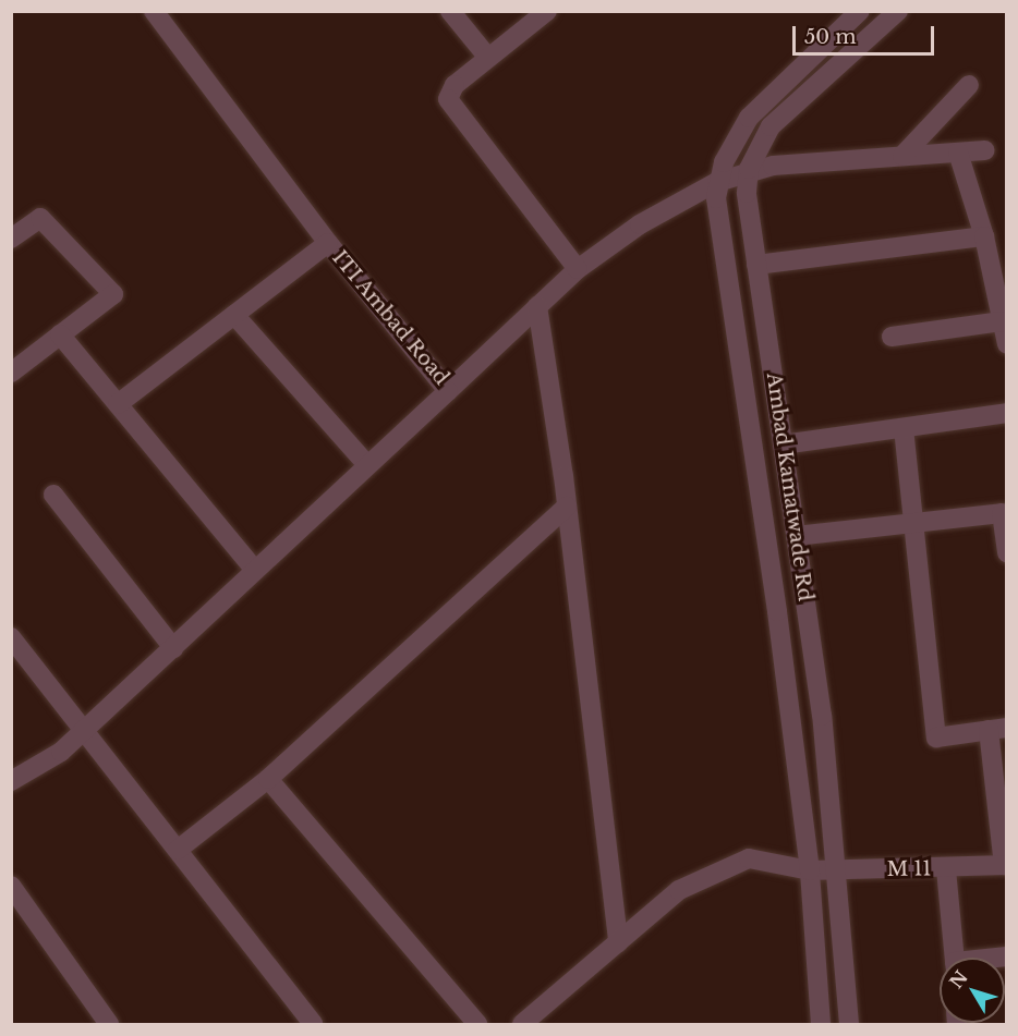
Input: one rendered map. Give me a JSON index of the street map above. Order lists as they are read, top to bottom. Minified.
{"streets":{"street":["ITI Ambad Road","Ambad Kamatwade Rd","M 11"]},"crossings":[["ITI Ambad Road","Ambad Kamatwade Rd"],["Ambad Kamatwade Rd","M 11"]],"scale_bar":"50 m","north":"top left"}
